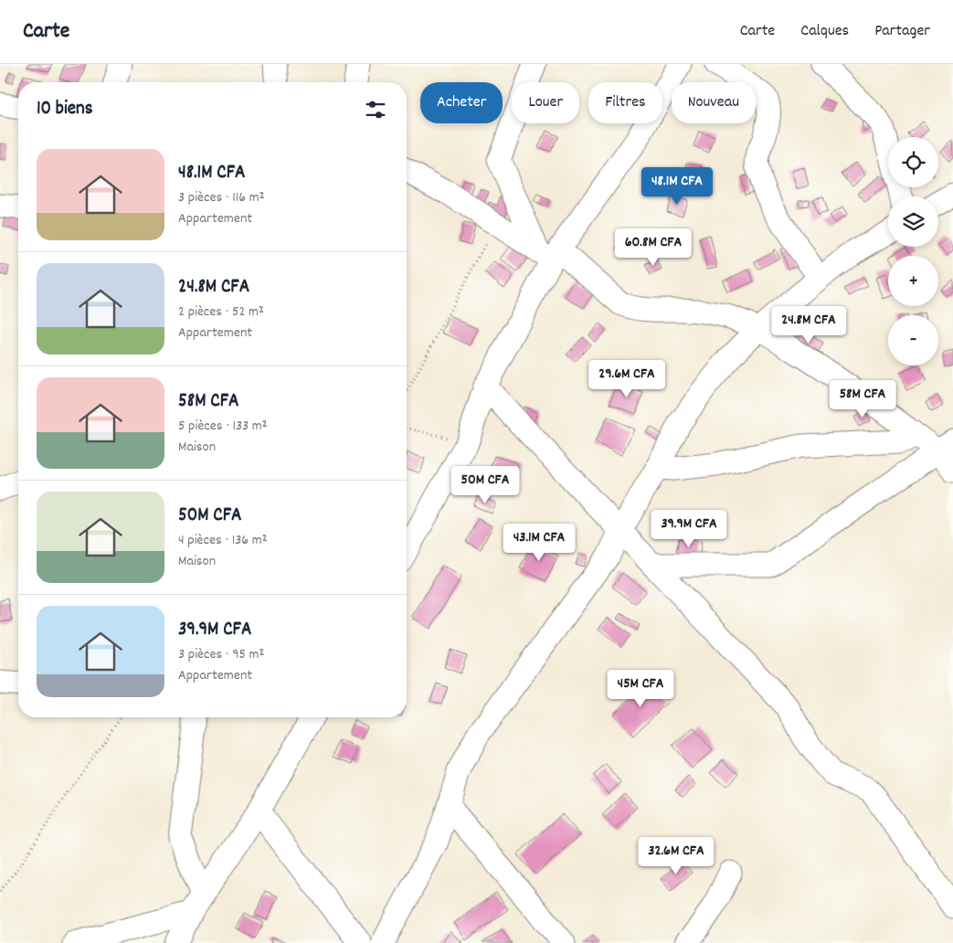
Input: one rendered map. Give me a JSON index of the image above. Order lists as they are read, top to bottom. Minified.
{"page":{"header":"Carte","nav":["Carte","Calques","Partager"],"chip":["Acheter","Louer","Filtres","Nouveau"],"heading":"10 biens","map_buttons":["+","−"],"list":[{"name":"48.1M CFA","note":"3 pièces · 116 m² · Appartement"},{"name":"24.8M CFA","note":"2 pièces · 52 m² · Appartement"},{"name":"58M CFA","note":"5 pièces · 133 m² · Maison"},{"name":"50M CFA","note":"4 pièces · 136 m² · Maison"},{"name":"39.9M CFA","note":"3 pièces · 95 m² · Appartement"}],"price":["48.1M CFA","60.8M CFA","24.8M CFA","29.6M CFA","58M CFA","50M CFA","39.9M CFA","43.1M CFA","45M CFA","32.6M CFA"]}}
